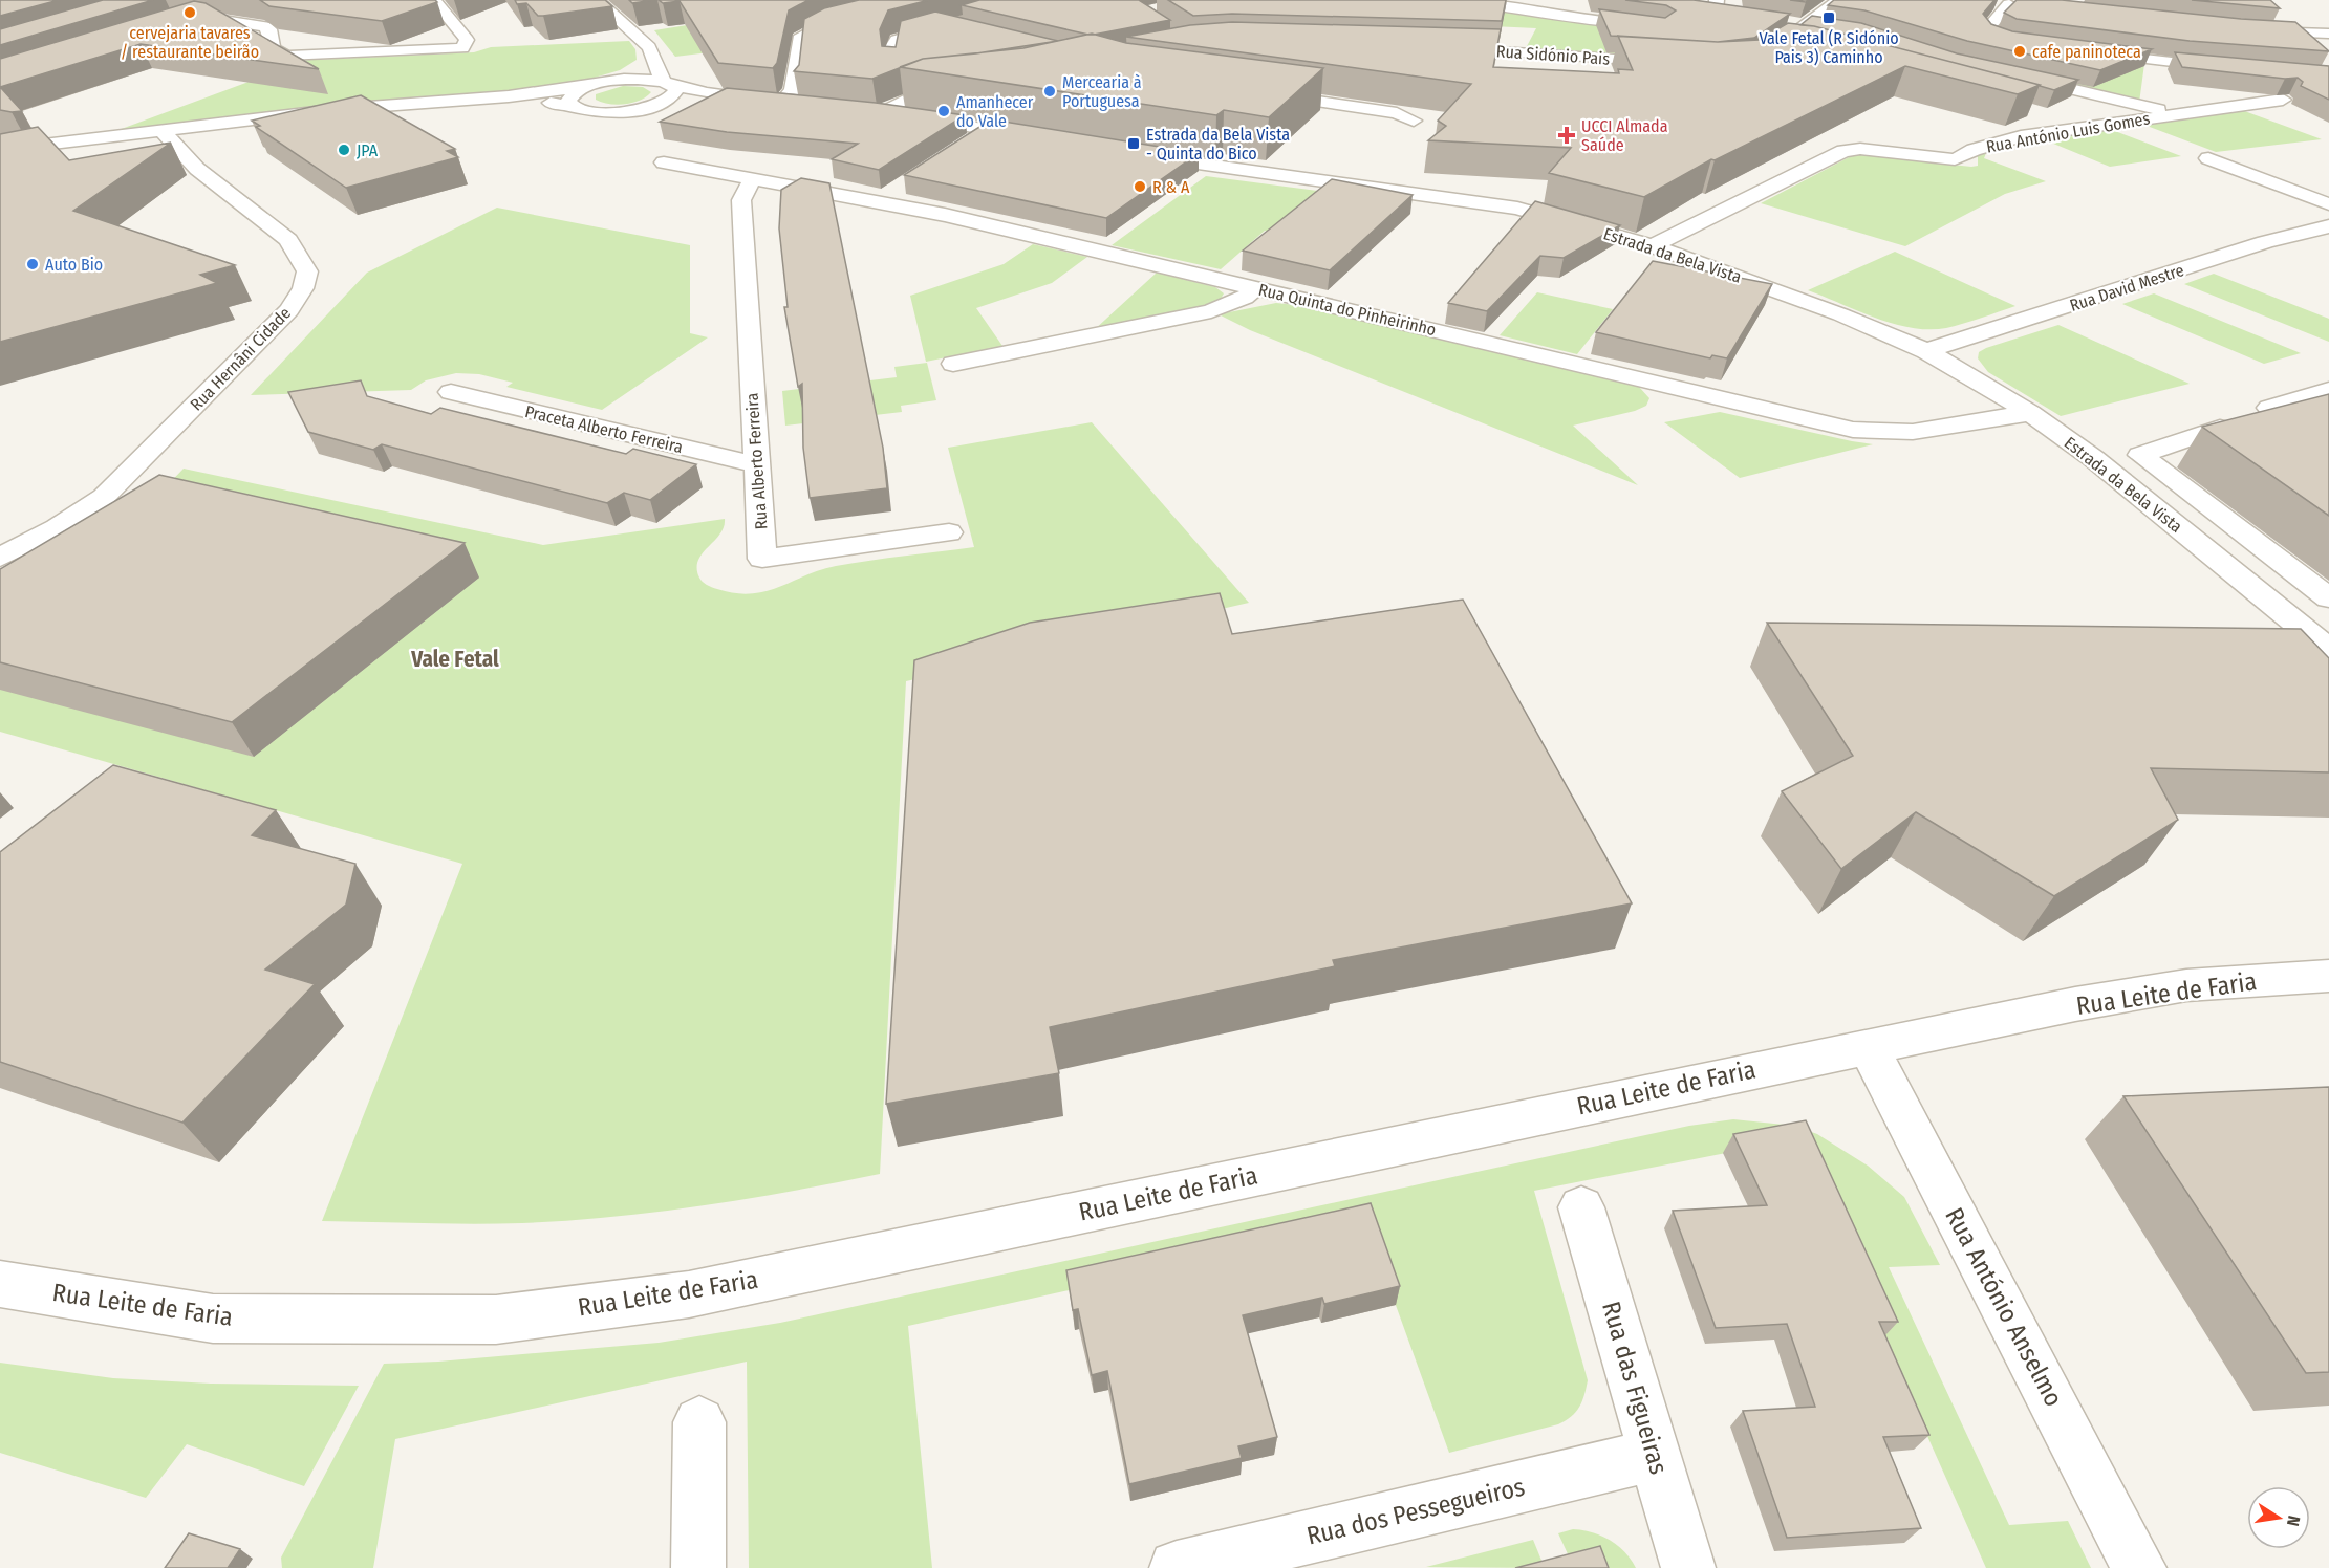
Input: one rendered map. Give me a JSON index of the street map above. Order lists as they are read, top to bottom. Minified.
{"streets":{"street":["Rua Sidónio Pais","Rua António Luis Gomes","Estrada da Bela Vista","Rua David Mestre","Rua Quinta do Pinheirinho","Rua Hernâni Cidade","Praceta Alberto Ferreira","Rua Alberto Ferreira","Rua Leite de Faria","Rua António Anselmo","Rua das Figueiras","Rua dos Pessegueiros"]},"crossings":[["Rua António Luis Gomes","Estrada da Bela Vista"],["Estrada da Bela Vista","Rua David Mestre"],["Estrada da Bela Vista","Rua Quinta do Pinheirinho"],["Rua Quinta do Pinheirinho","Rua Alberto Ferreira"],["Praceta Alberto Ferreira","Rua Alberto Ferreira"],["Rua Leite de Faria","Rua António Anselmo"],["Rua das Figueiras","Rua dos Pessegueiros"]],"districts":["Vale Fetal"],"places":{"other":["cervejaria tavares / restaurante beirão","cafe paninoteca","Mercearia à Portuguesa","Amanhecer do Vale","JPA","R & A","Auto Bio"],"transit":["Vale Fetal (R Sidónio Pais 3) Caminho","Estrada da Bela Vista - Quinta do Bico"],"health":["UCCI Almada Saúde"]},"north":"right"}
